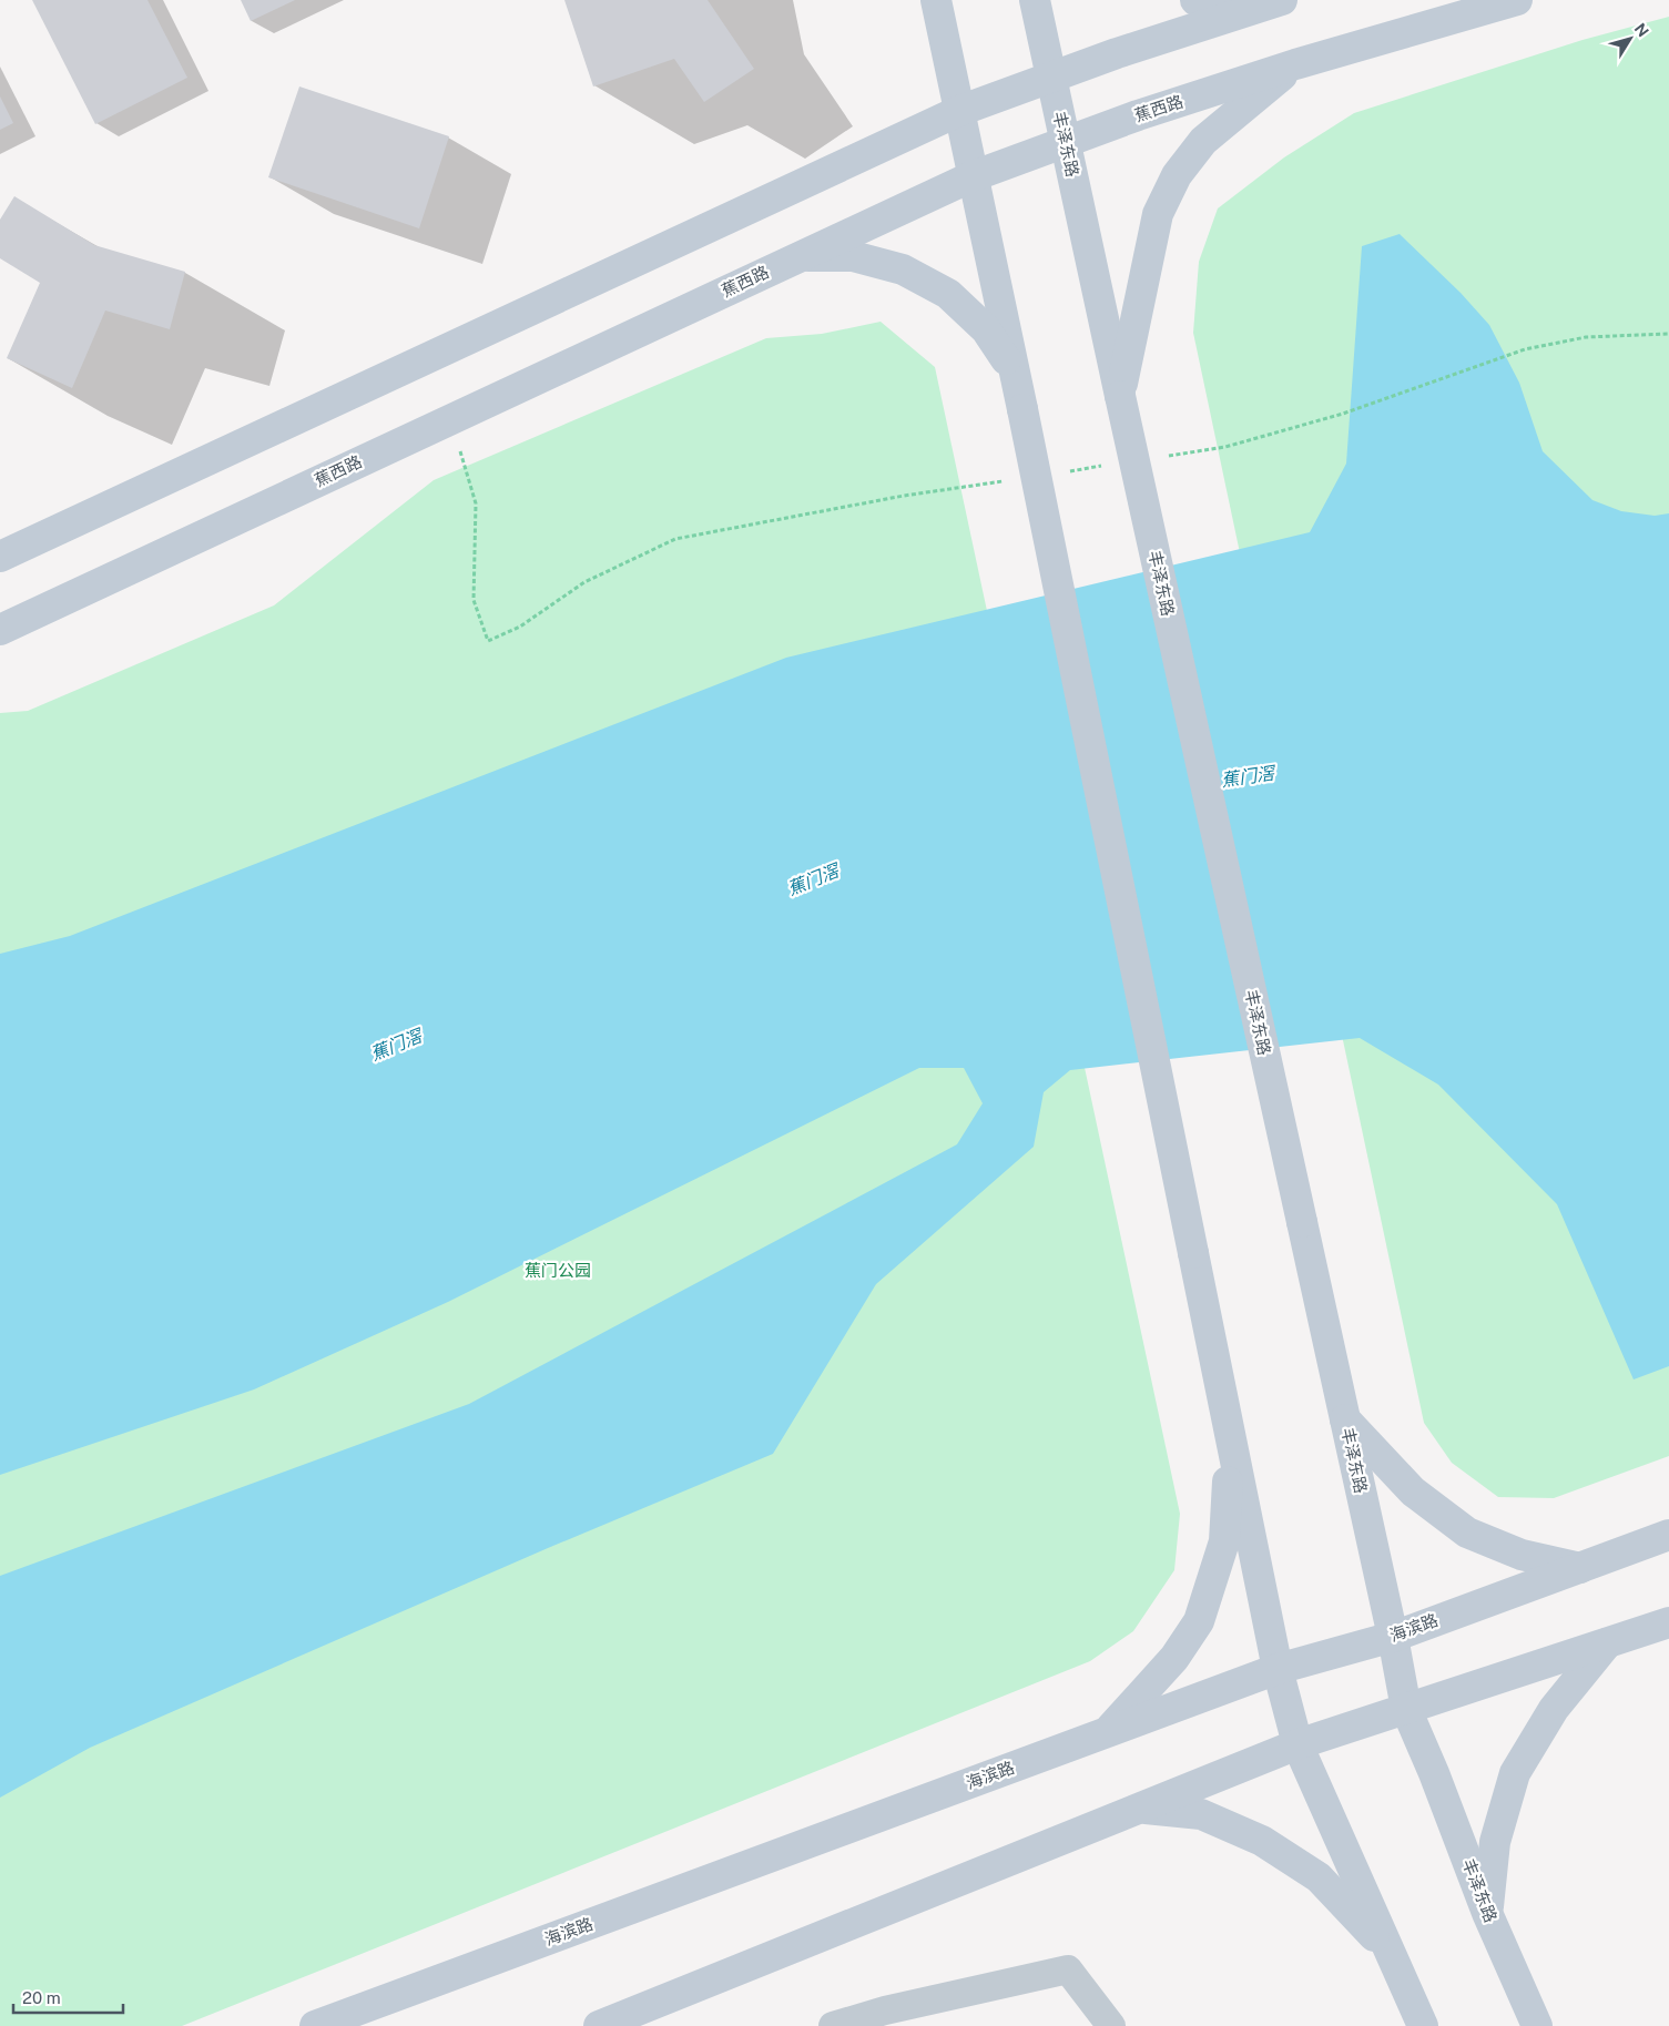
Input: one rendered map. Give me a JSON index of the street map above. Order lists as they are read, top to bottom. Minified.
{"streets":{"main road":["蕉西路","丰泽东路","海滨路"]},"crossings":[["蕉西路","丰泽东路"],["丰泽东路","海滨路"]],"water":["蕉门滘"],"parks":["蕉门公园"],"scale_bar":"20 m","north":"top right"}
